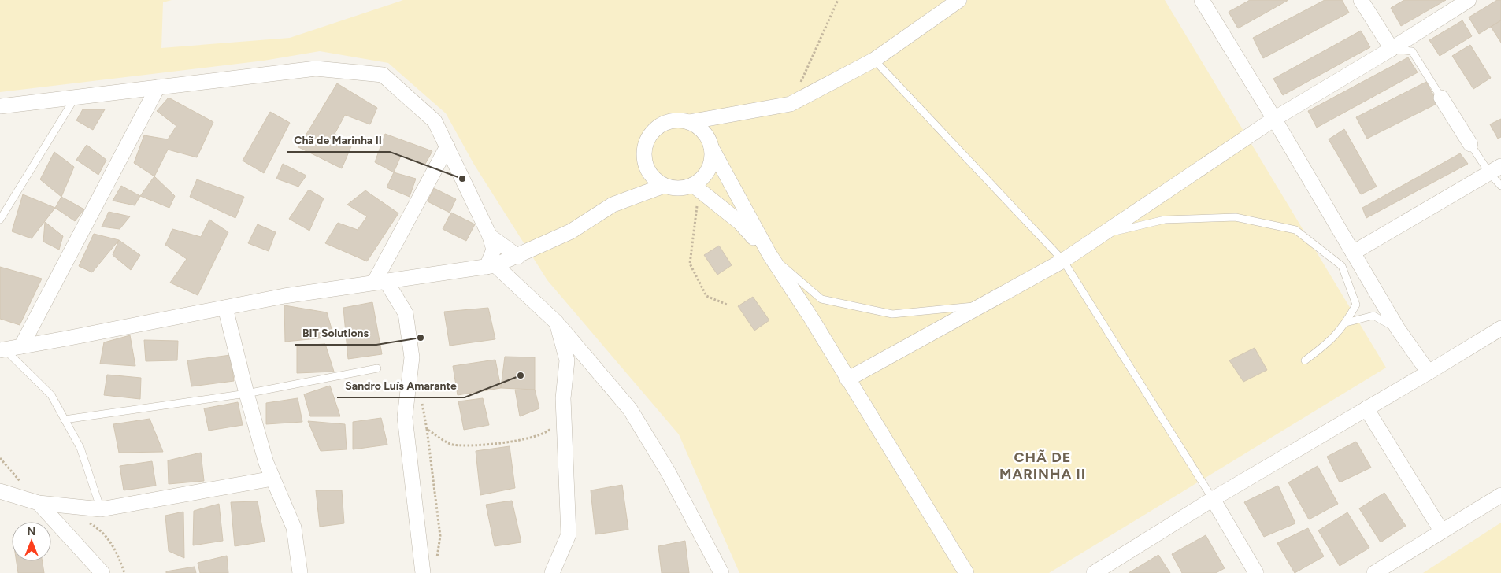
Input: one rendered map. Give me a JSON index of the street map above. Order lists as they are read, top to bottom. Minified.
{"districts":["CHÃ DE MARINHA II"],"places":["Chã de Marinha II","BIT Solutions","Sandro Luís Amarante"],"north":"top"}
